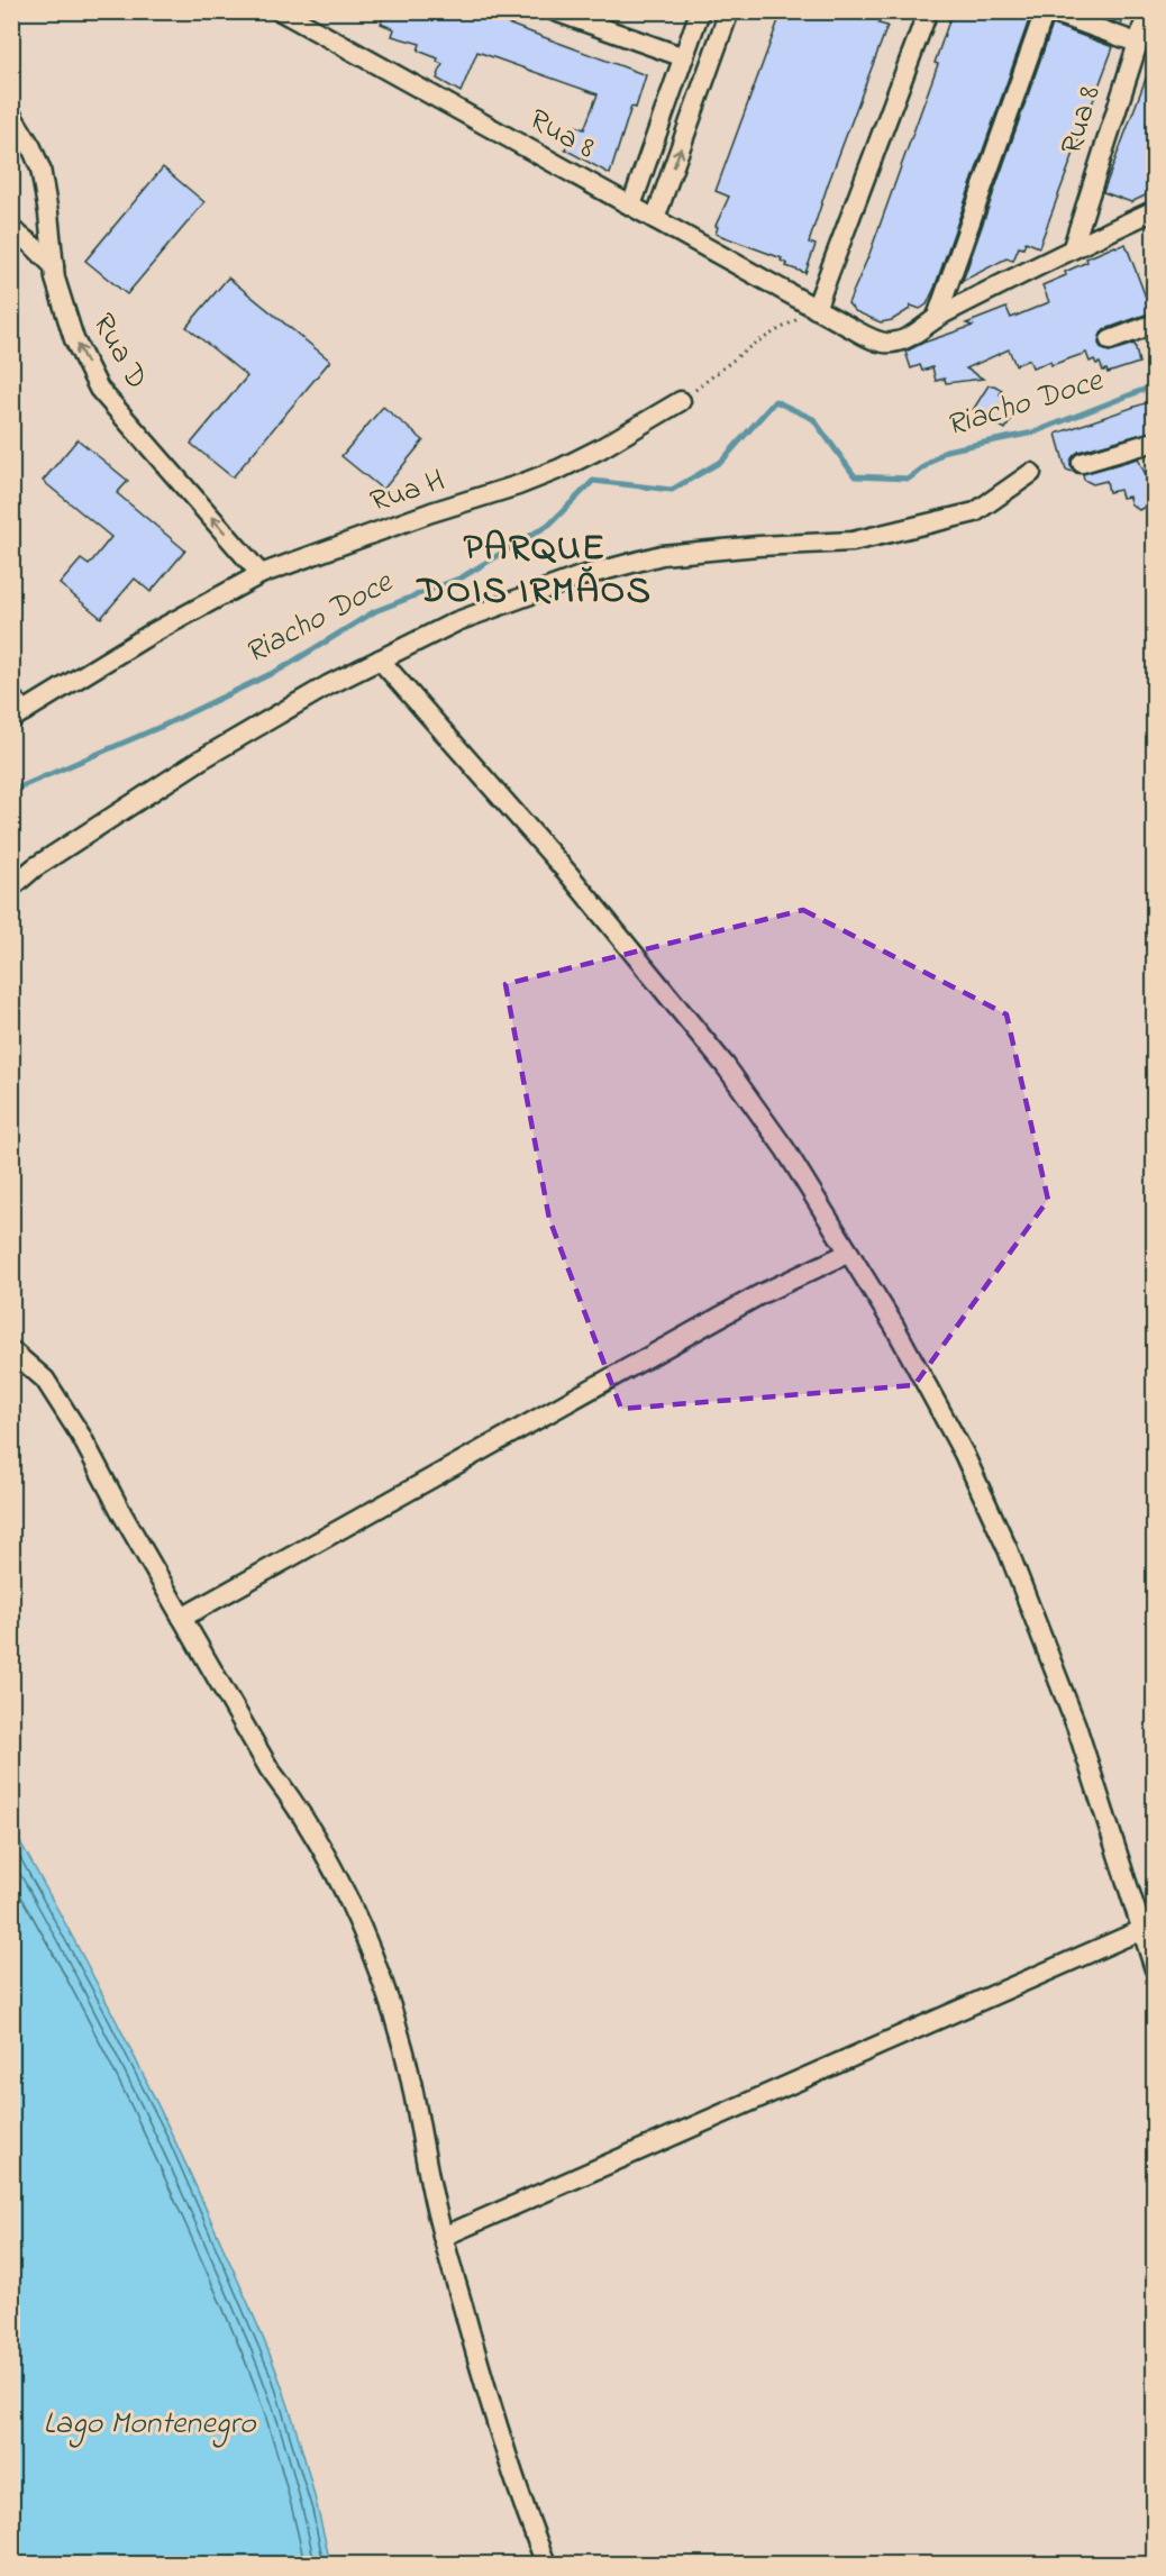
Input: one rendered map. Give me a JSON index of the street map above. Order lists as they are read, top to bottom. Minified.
{"streets":{"street":["Rua 8","Rua D","Rua H"]},"crossings":[["Rua D","Rua H"]],"one_way":["Rua D"],"districts":["PARQUE DOIS IRMĂOS"],"water":["Riacho Doce","Lago Montenegro"]}
